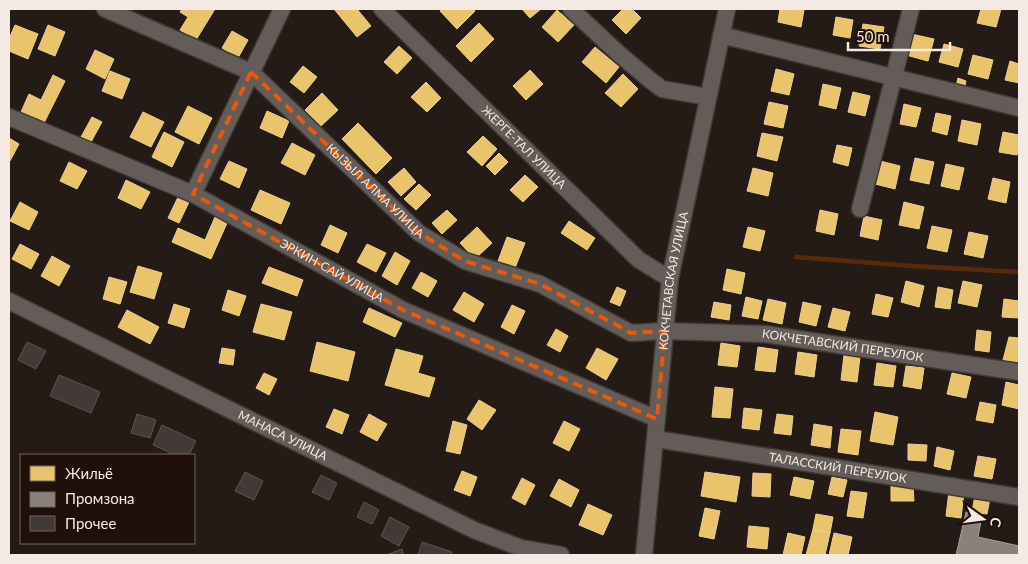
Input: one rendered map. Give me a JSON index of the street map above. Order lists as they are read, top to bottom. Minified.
{"streets":{"street":["ЖЕРГЕ-ТАЛ УЛИЦА","КЫЗЫЛ АЛМА УЛИЦА","ЭРКИН-САЙ УЛИЦА","КОКЧЕТАВСКАЯ УЛИЦА","КОКЧЕТАВСКИЙ ПЕРЕУЛОК","МАНАСА УЛИЦА","ТАЛАССКИЙ ПЕРЕУЛОК"]},"crossings":[["ЖЕРГЕ-ТАЛ УЛИЦА","КОКЧЕТАВСКАЯ УЛИЦА"],["КЫЗЫЛ АЛМА УЛИЦА","КОКЧЕТАВСКАЯ УЛИЦА"],["КЫЗЫЛ АЛМА УЛИЦА","КОКЧЕТАВСКИЙ ПЕРЕУЛОК"],["ЭРКИН-САЙ УЛИЦА","КОКЧЕТАВСКАЯ УЛИЦА"],["КОКЧЕТАВСКАЯ УЛИЦА","КОКЧЕТАВСКИЙ ПЕРЕУЛОК"],["КОКЧЕТАВСКАЯ УЛИЦА","ТАЛАССКИЙ ПЕРЕУЛОК"]],"legend":["Жильё","Промзона","Прочее"],"scale_bar":"50 m","north":"right"}
